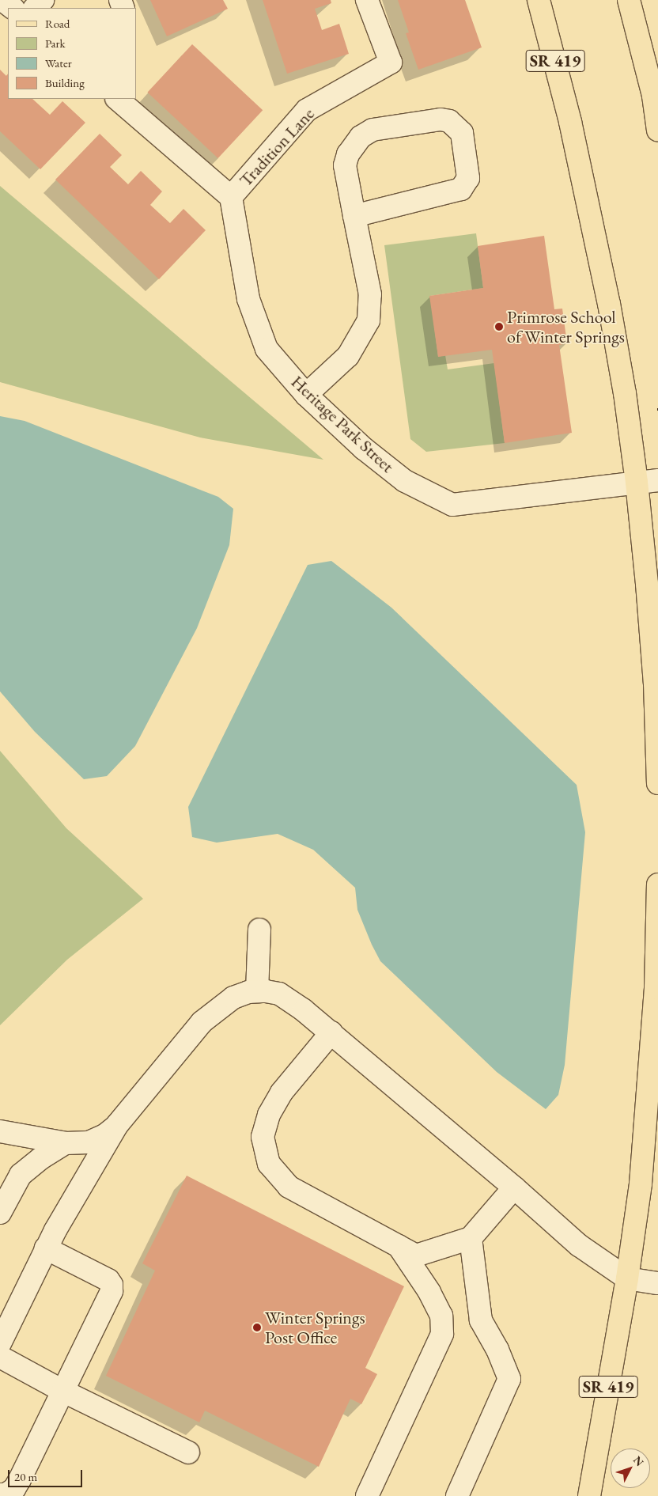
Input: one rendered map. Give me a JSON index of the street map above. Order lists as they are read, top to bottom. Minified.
{"streets":{"main road":["SR 419"],"street":["Tradition Lane","Heritage Park Street"]},"crossings":[["SR 419","Heritage Park Street"],["Tradition Lane","Heritage Park Street"]],"places":["Primrose School of Winter Springs","Winter Springs Post Office"],"legend":["Road","Park","Water","Building"],"scale_bar":"20 m","north":"top right"}
